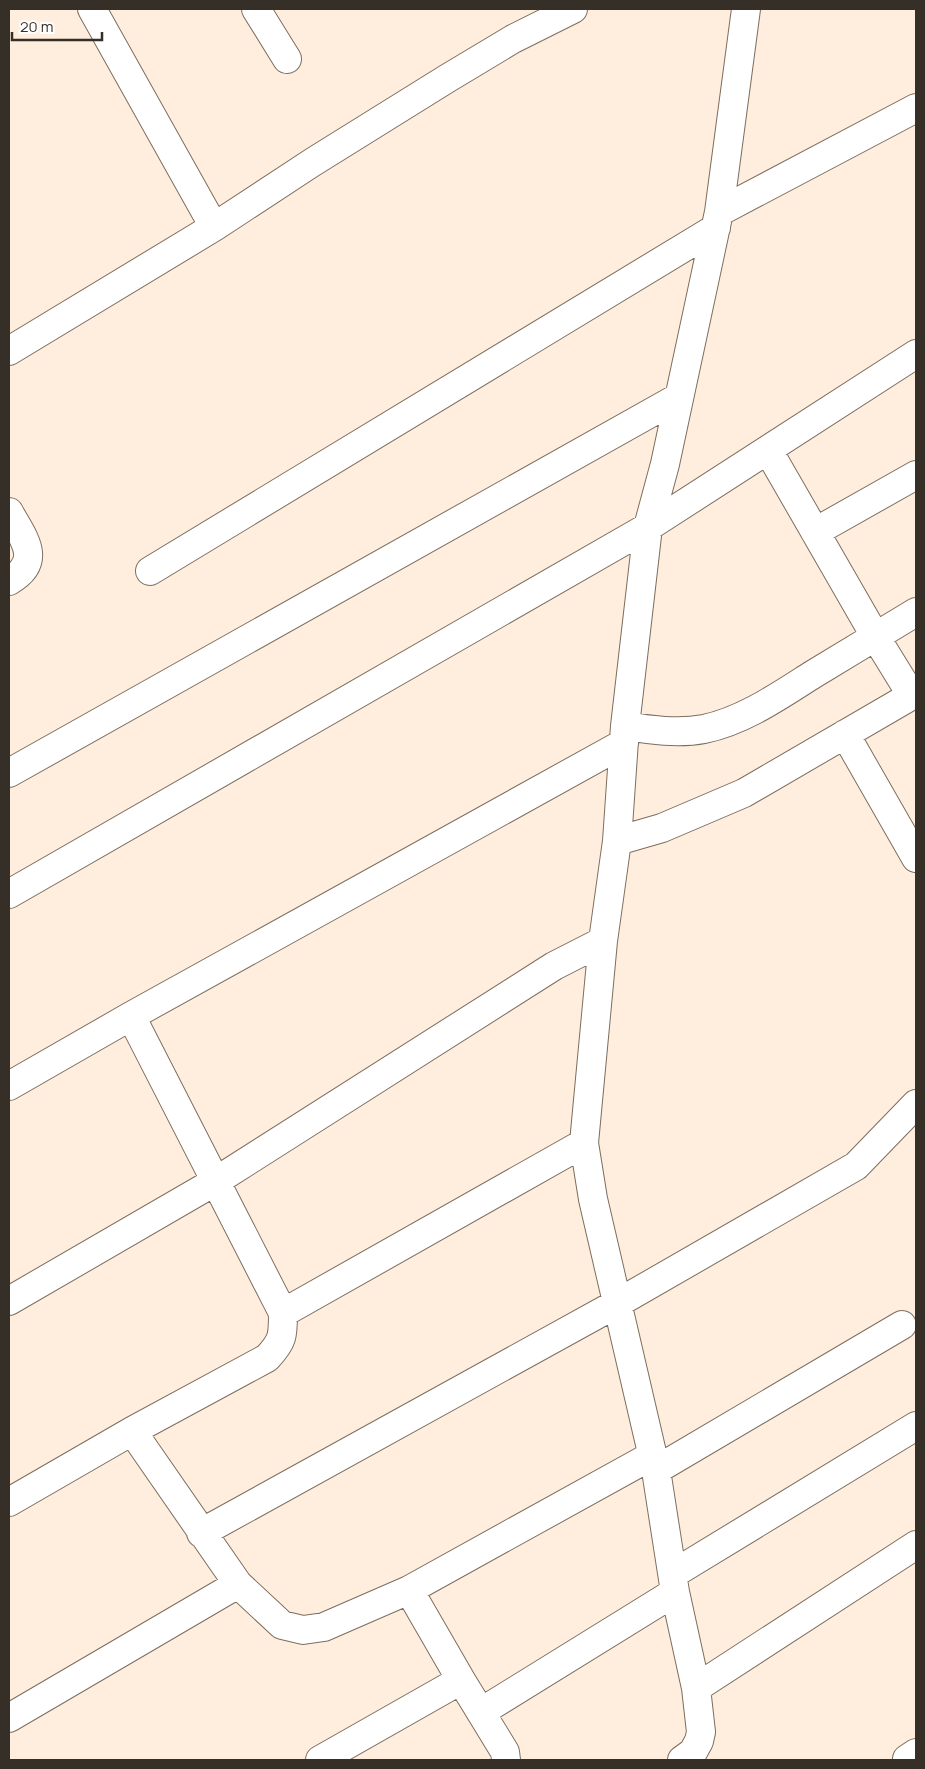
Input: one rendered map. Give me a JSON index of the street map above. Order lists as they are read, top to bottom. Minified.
{"scale_bar":"20 m"}
